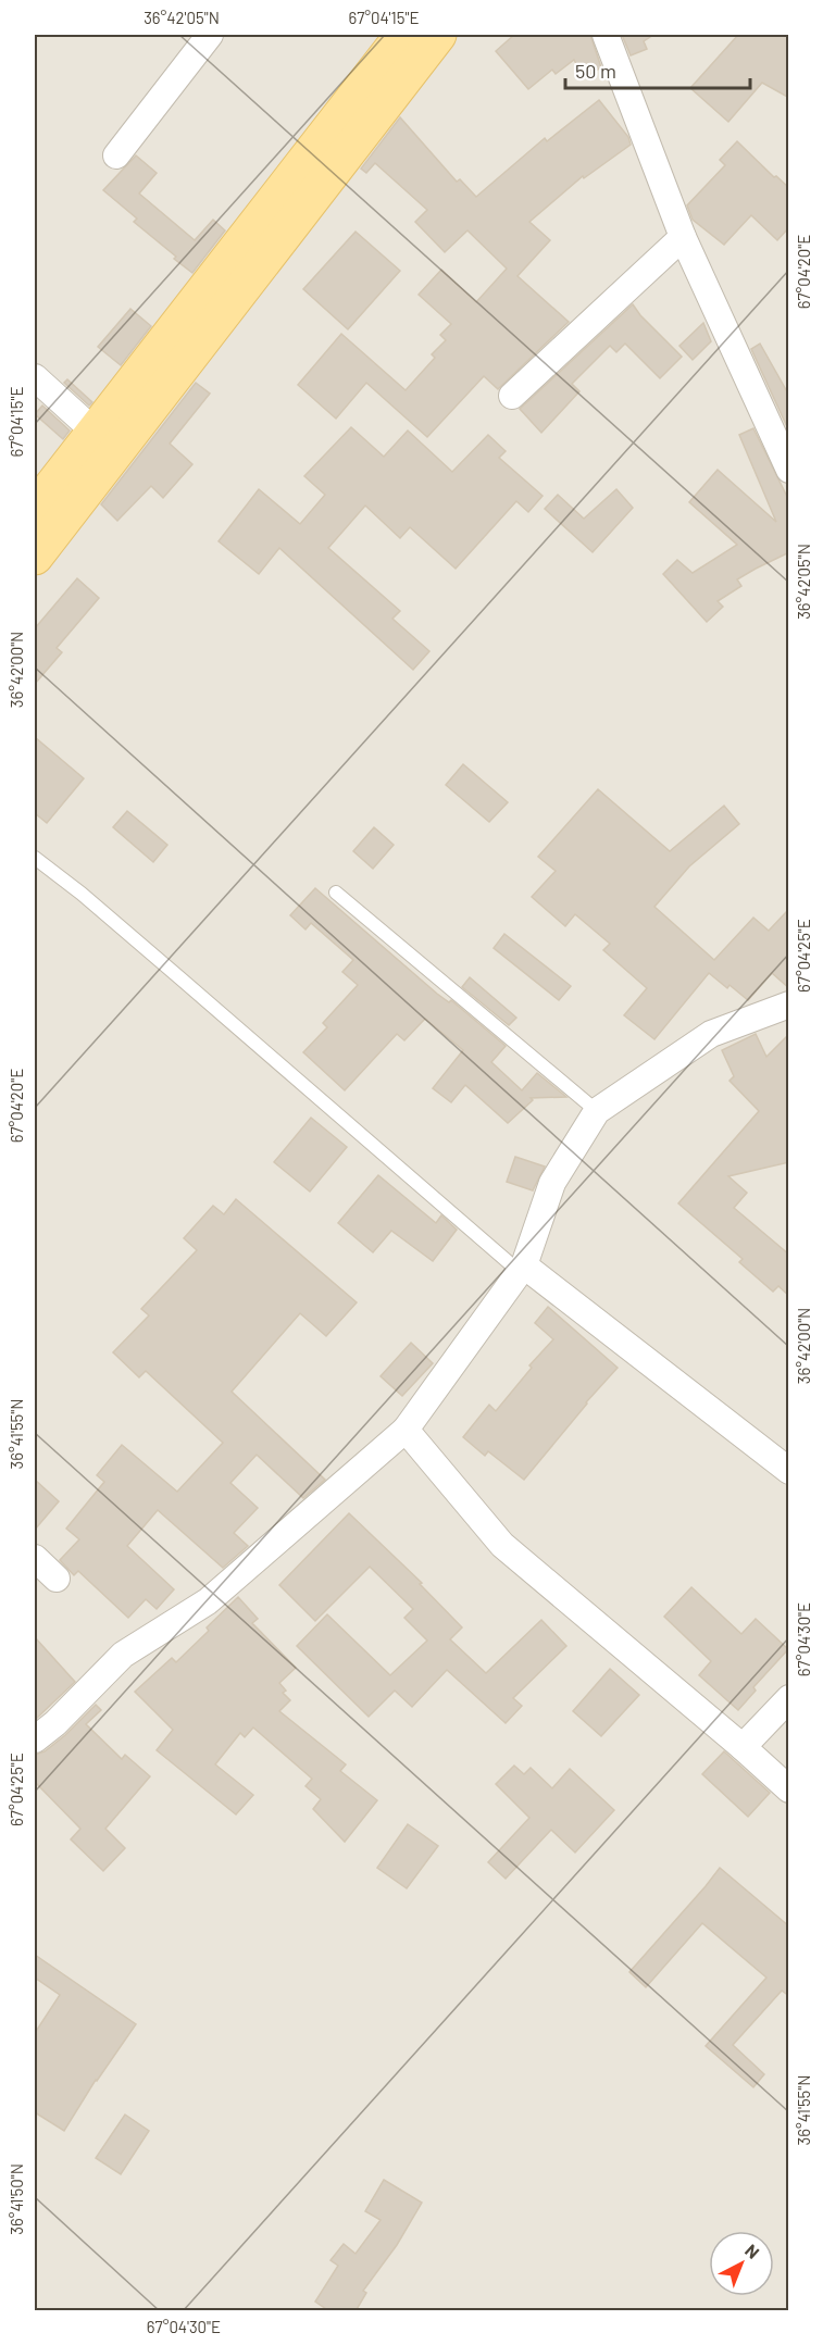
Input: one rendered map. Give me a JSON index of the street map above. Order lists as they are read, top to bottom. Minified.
{"scale_bar":"50 m","north":"top right","coordinates":["36°42'05\"N","67°04'15\"E","67°04'20\"E","36°42'00\"N","67°04'25\"E","36°41'55\"N","67°04'30\"E","36°41'50\"N"]}
